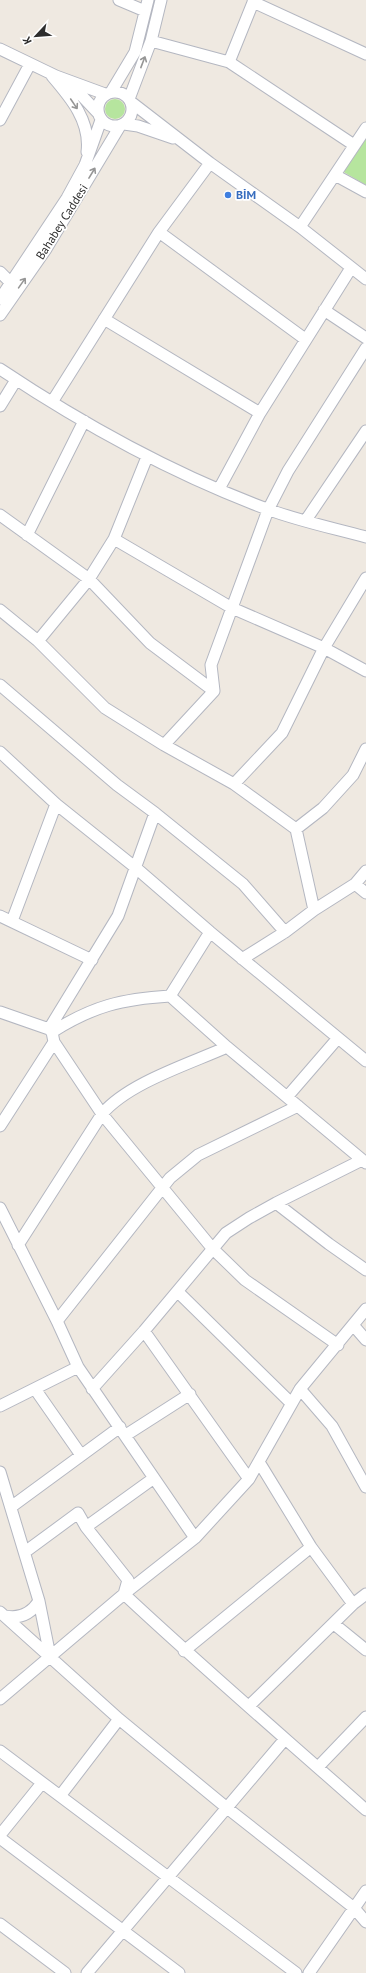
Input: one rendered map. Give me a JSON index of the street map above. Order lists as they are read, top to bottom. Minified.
{"streets":{"street":["Bahabey Caddesi"]},"places":["BİM"],"north":"bottom left"}
